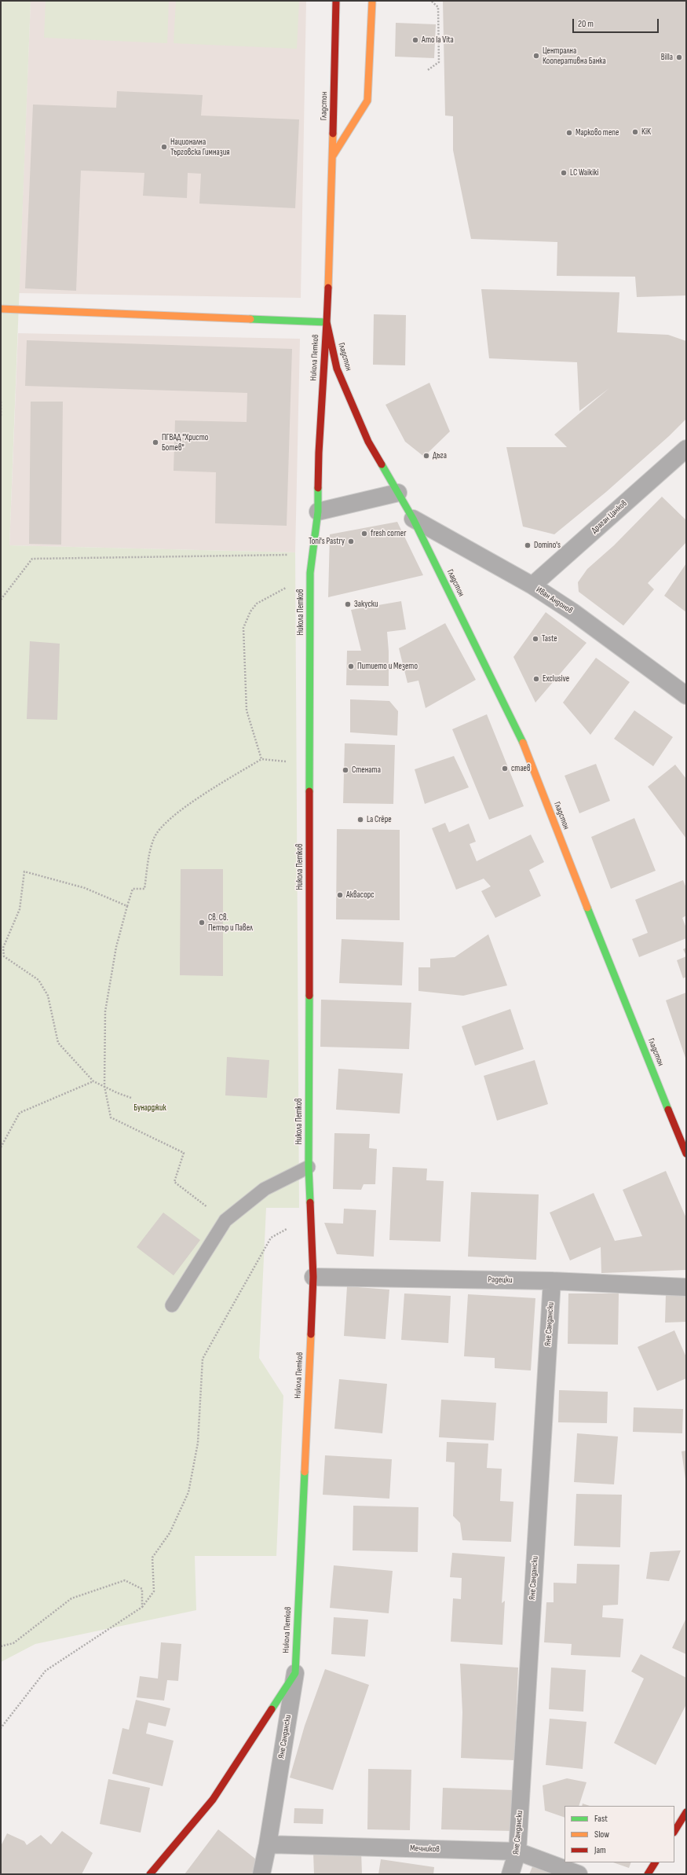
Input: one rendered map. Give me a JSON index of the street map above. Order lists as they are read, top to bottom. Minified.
{"streets":{"street":["Гладстон","Никола Петков","Драган Цанков","Иван Андонов","Радецки","Яне Сандански","Мечников"]},"crossings":[["Гладстон","Никола Петков"],["Гладстон","Иван Андонов"],["Никола Петков","Радецки"],["Никола Петков","Яне Сандански"],["Драган Цанков","Иван Андонов"],["Радецки","Яне Сандански"],["Яне Сандански","Мечников"]],"parks":["Бунарджик"],"places":["Amo la Vita","Централна Кооперативна Банка","Billa","KiK","Марково тепе","Национална Търговска Гимназия","LC Waikiki","ПГВАД \"Христо Ботев\"","Дъга","fresh corner","Toni's Pastry","Domino's","Закуски","Taste","Питието и Мезето","Exclusive","стаев","Стената","La Crêpe","Аквасорс","Св. Св. Петър и Павел"],"legend":["Fast","Slow","Jam"],"scale_bar":"20 m"}
